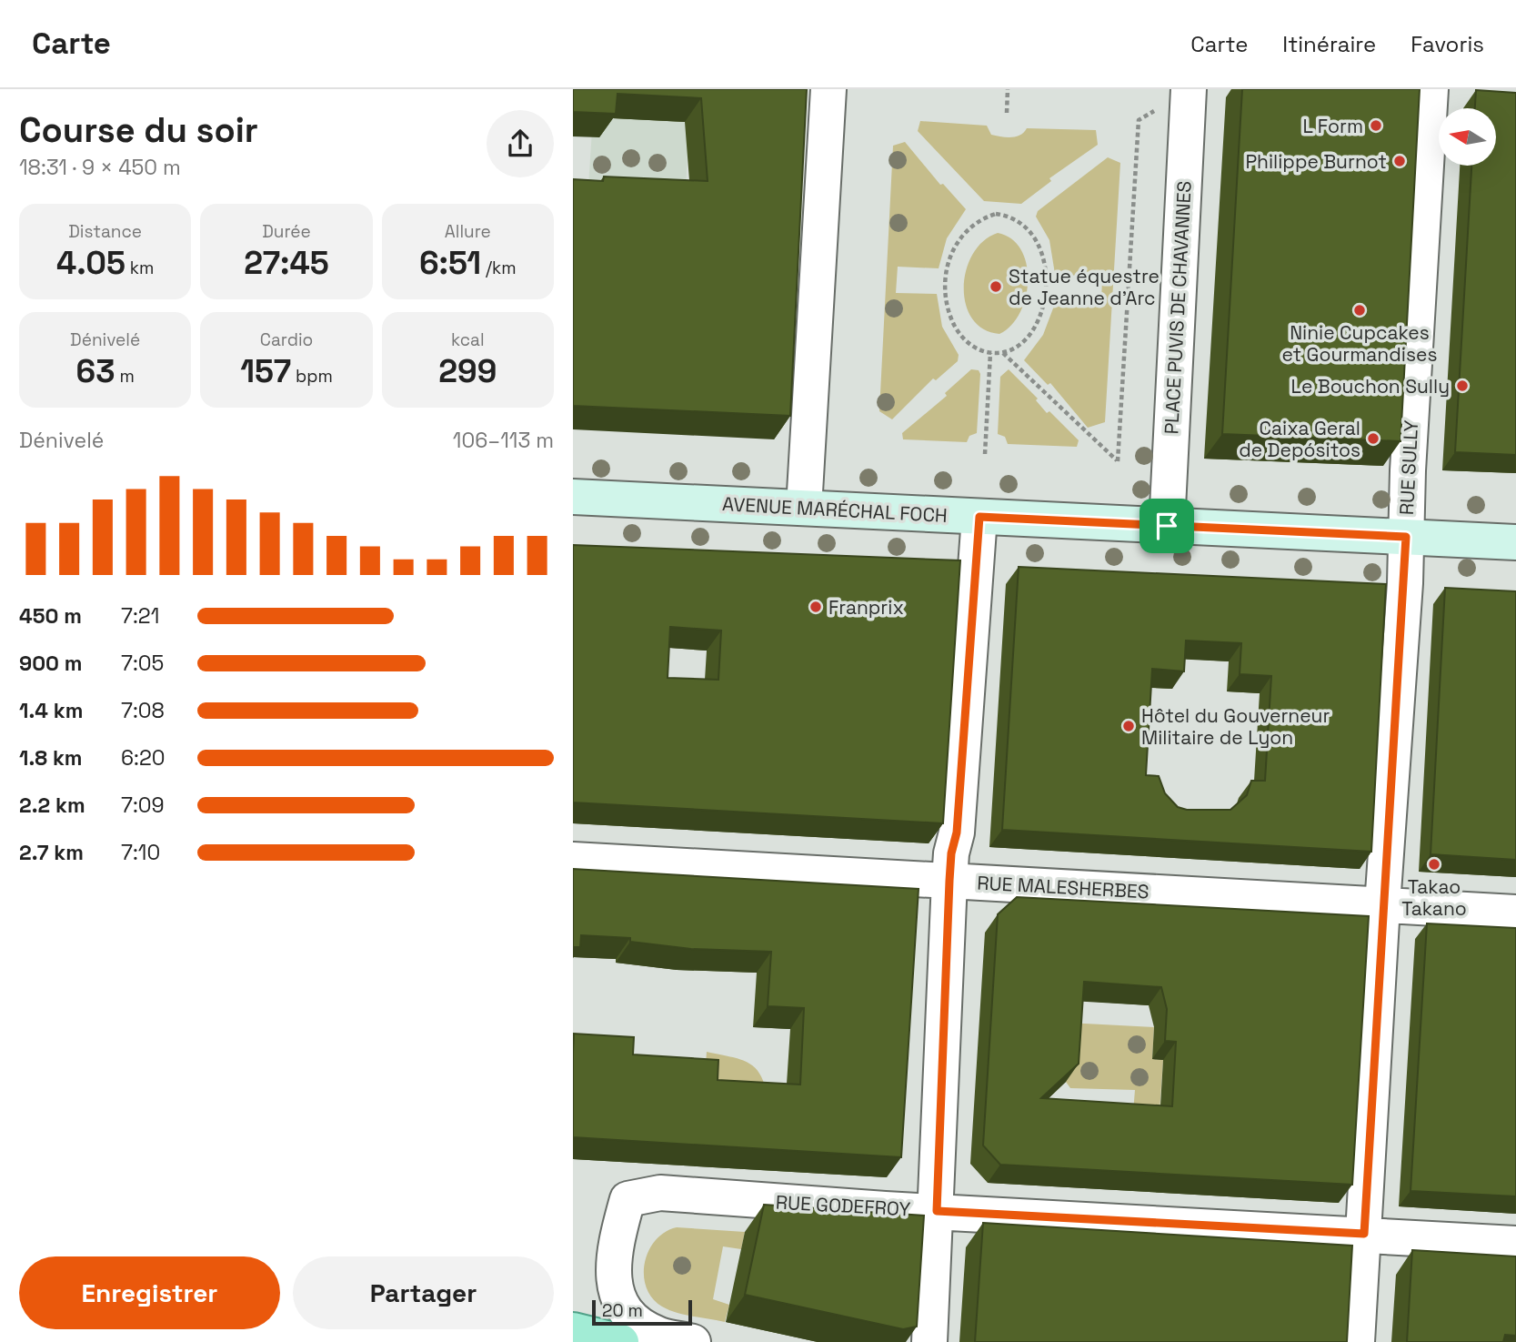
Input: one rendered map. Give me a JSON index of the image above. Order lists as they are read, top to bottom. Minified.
{"streets":{"main road":["AVENUE MARÉCHAL FOCH"],"street":["PLACE PUVIS DE CHAVANNES","RUE SULLY","RUE MALESHERBES","RUE GODEFROY"]},"crossings":[["PLACE PUVIS DE CHAVANNES","AVENUE MARÉCHAL FOCH"],["RUE SULLY","AVENUE MARÉCHAL FOCH"],["RUE SULLY","RUE MALESHERBES"],["RUE SULLY","RUE GODEFROY"]],"places":["L Form","Philippe Burnot","Statue équestre de Jeanne d'Arc","Ninie Cupcakes et Gourmandises","Le Bouchon Sully","Caixa Geral de Depósitos","Franprix","Hôtel du Gouverneur Militaire de Lyon","Takao Takano"],"scale_bar":"20 m","north":"left","page":{"header":"Carte","nav":["Carte","Itinéraire","Favoris"],"heading":["Course du soir","18:31 · 9 × 450 m"],"stats":[["Distance","4.05 km"],["Durée","27:45"],["Allure","6:51 /km"],["Dénivelé","63 m"],["Cardio","157 bpm"],["kcal","299"]],"chart":["Dénivelé","106–113 m"],"list":[{"name":"450 m","note":"7:21"},{"name":"900 m","note":"7:05"},{"name":"1.4 km","note":"7:08"},{"name":"1.8 km","note":"6:20"},{"name":"2.2 km","note":"7:09"},{"name":"2.7 km","note":"7:10"}],"buttons":["Enregistrer","Partager"],"scale":"20 m"}}
